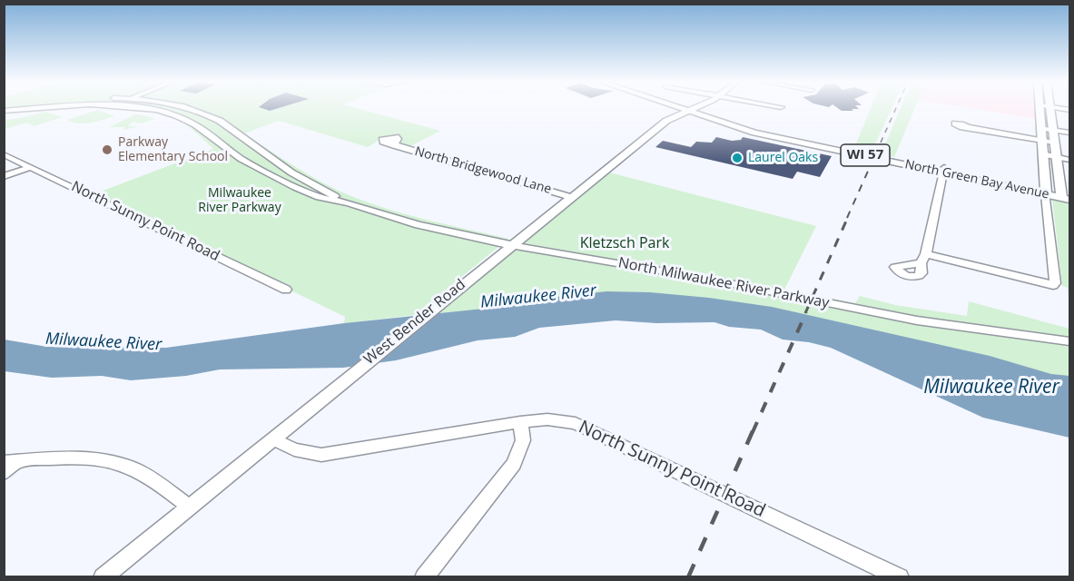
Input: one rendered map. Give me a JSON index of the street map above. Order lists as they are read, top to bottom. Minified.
{"streets":{"main road":["WI 57","North Green Bay Avenue"],"street":["North Bridgewood Lane","North Sunny Point Road","North Milwaukee River Parkway","West Bender Road"]},"crossings":[["North Bridgewood Lane","West Bender Road"],["North Green Bay Avenue","West Bender Road"],["North Sunny Point Road","West Bender Road"],["North Milwaukee River Parkway","West Bender Road"]],"water":["Milwaukee River"],"parks":["Milwaukee River Parkway","Kletzsch Park"],"places":["Parkway Elementary School","Laurel Oaks"]}
